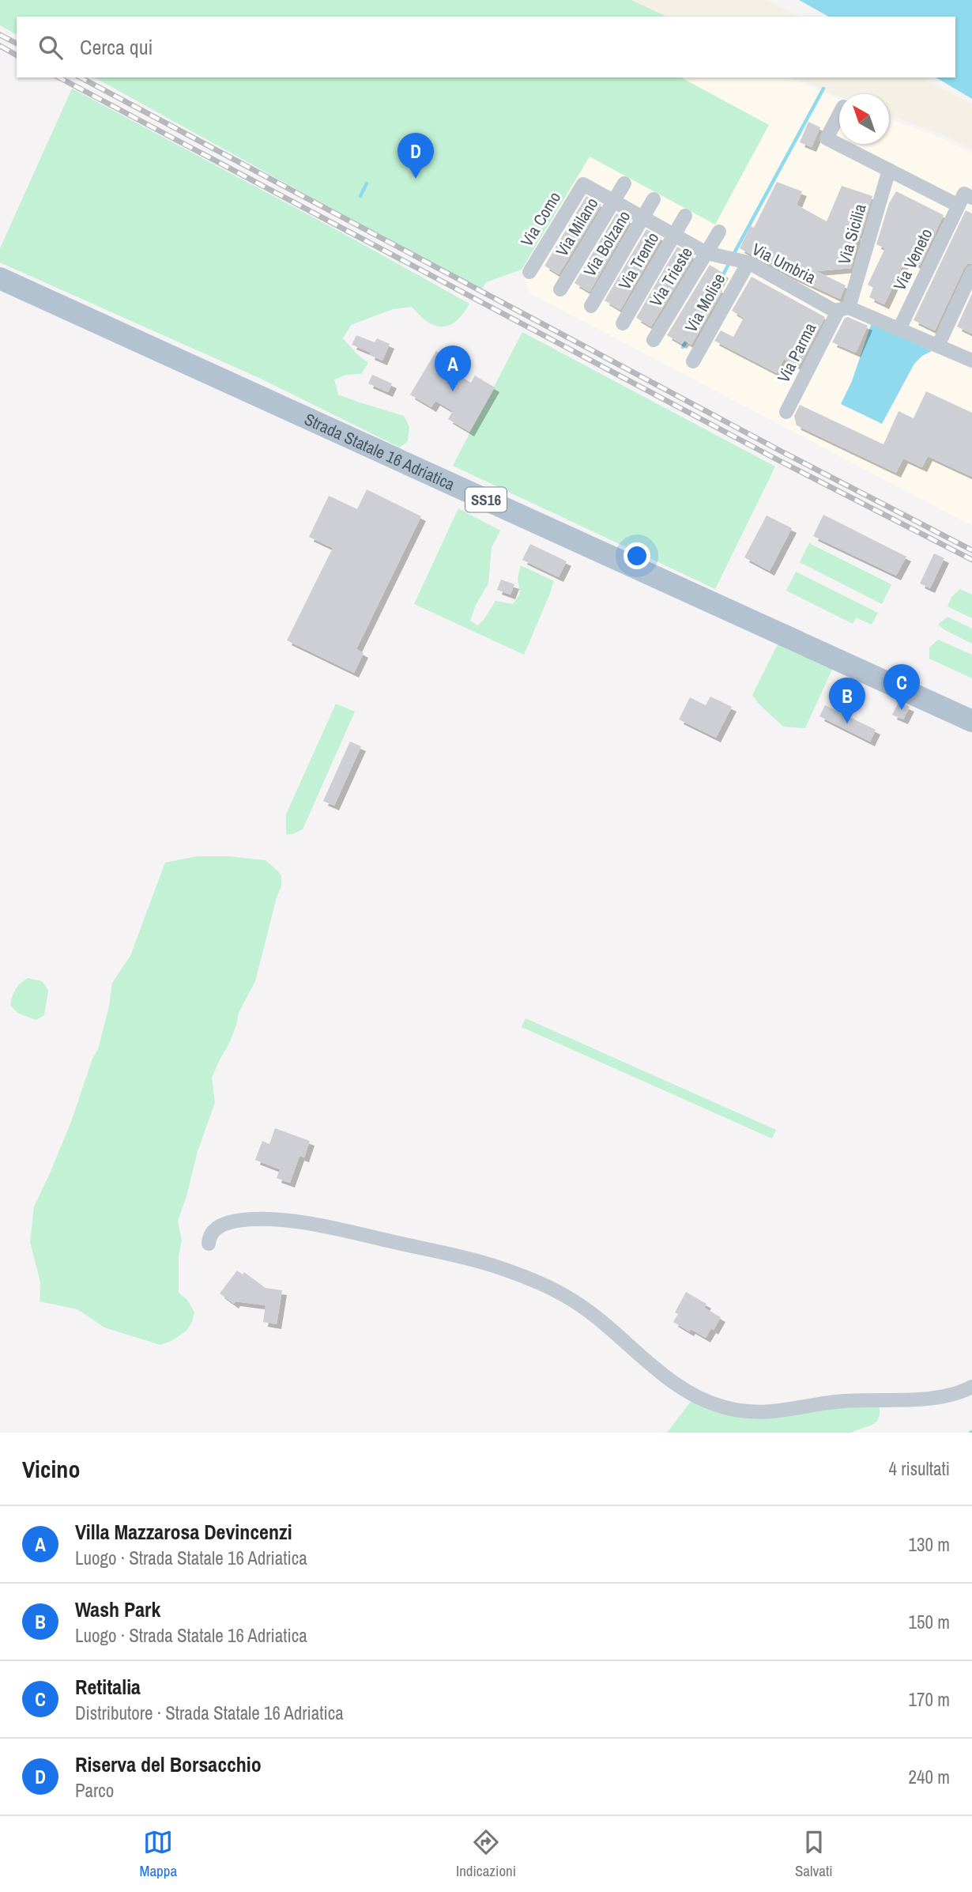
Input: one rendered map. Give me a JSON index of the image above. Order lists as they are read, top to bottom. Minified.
{"streets":{"main road":["Strada Statale 16 Adriatica","SS16"],"street":["Via Como","Via Milano","Via Sicilia","Via Bolzano","Via Veneto","Via Trento","Via Umbria","Via Trieste","Via Molise","Via Parma"]},"crossings":[["Via Como","Via Umbria"],["Via Milano","Via Umbria"],["Via Sicilia","Via Umbria"],["Via Sicilia","Via Parma"],["Via Bolzano","Via Umbria"],["Via Veneto","Via Umbria"],["Via Trento","Via Umbria"],["Via Umbria","Via Trieste"],["Via Umbria","Via Molise"],["Via Umbria","Via Parma"]],"north":"top left","page":{"search":"Cerca qui","pins":["D","A","C","B"],"heading":["Vicino","4 risultati"],"list":[{"mark":"A","name":"Villa Mazzarosa Devincenzi","note":"Luogo · Strada Statale 16 Adriatica","value":"130 m"},{"mark":"B","name":"Wash Park","note":"Luogo · Strada Statale 16 Adriatica","value":"150 m"},{"mark":"C","name":"Retitalia","note":"Distributore · Strada Statale 16 Adriatica","value":"170 m"},{"mark":"D","name":"Riserva del Borsacchio","note":"Parco","value":"240 m"}],"nav":["Mappa","Indicazioni","Salvati"]}}
